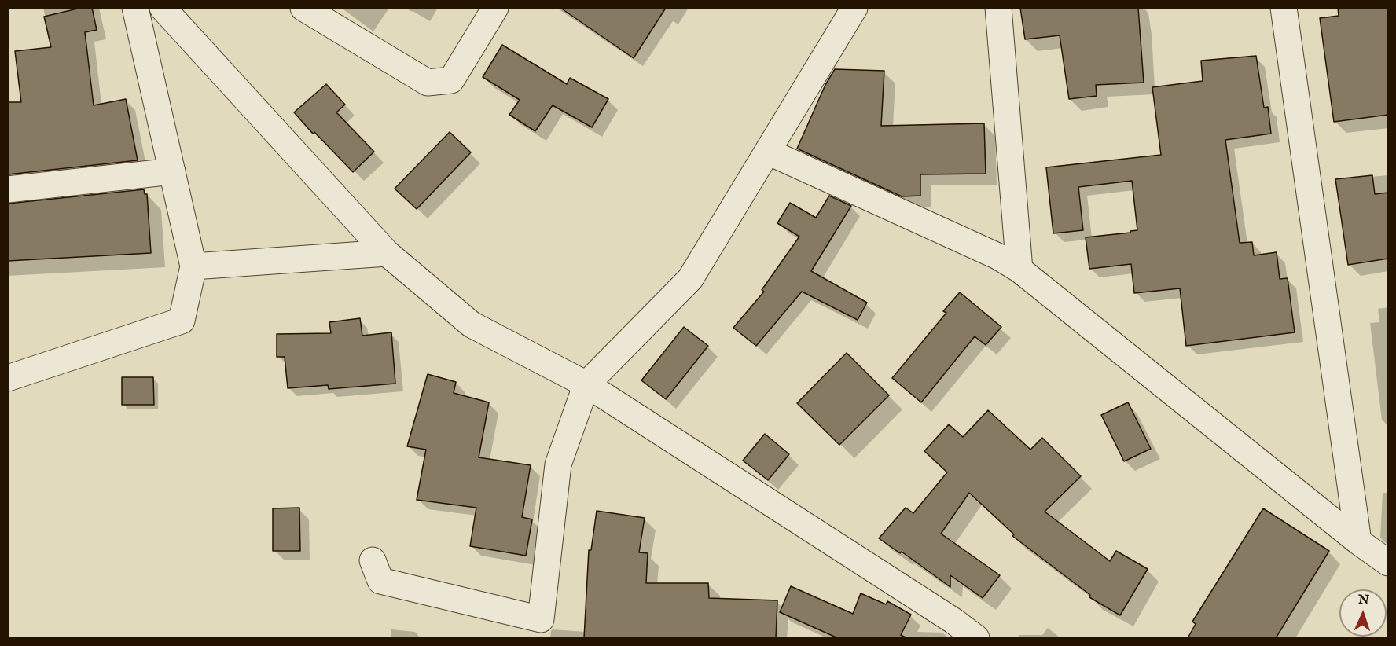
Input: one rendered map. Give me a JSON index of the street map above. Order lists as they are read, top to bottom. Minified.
{"north":"top"}
